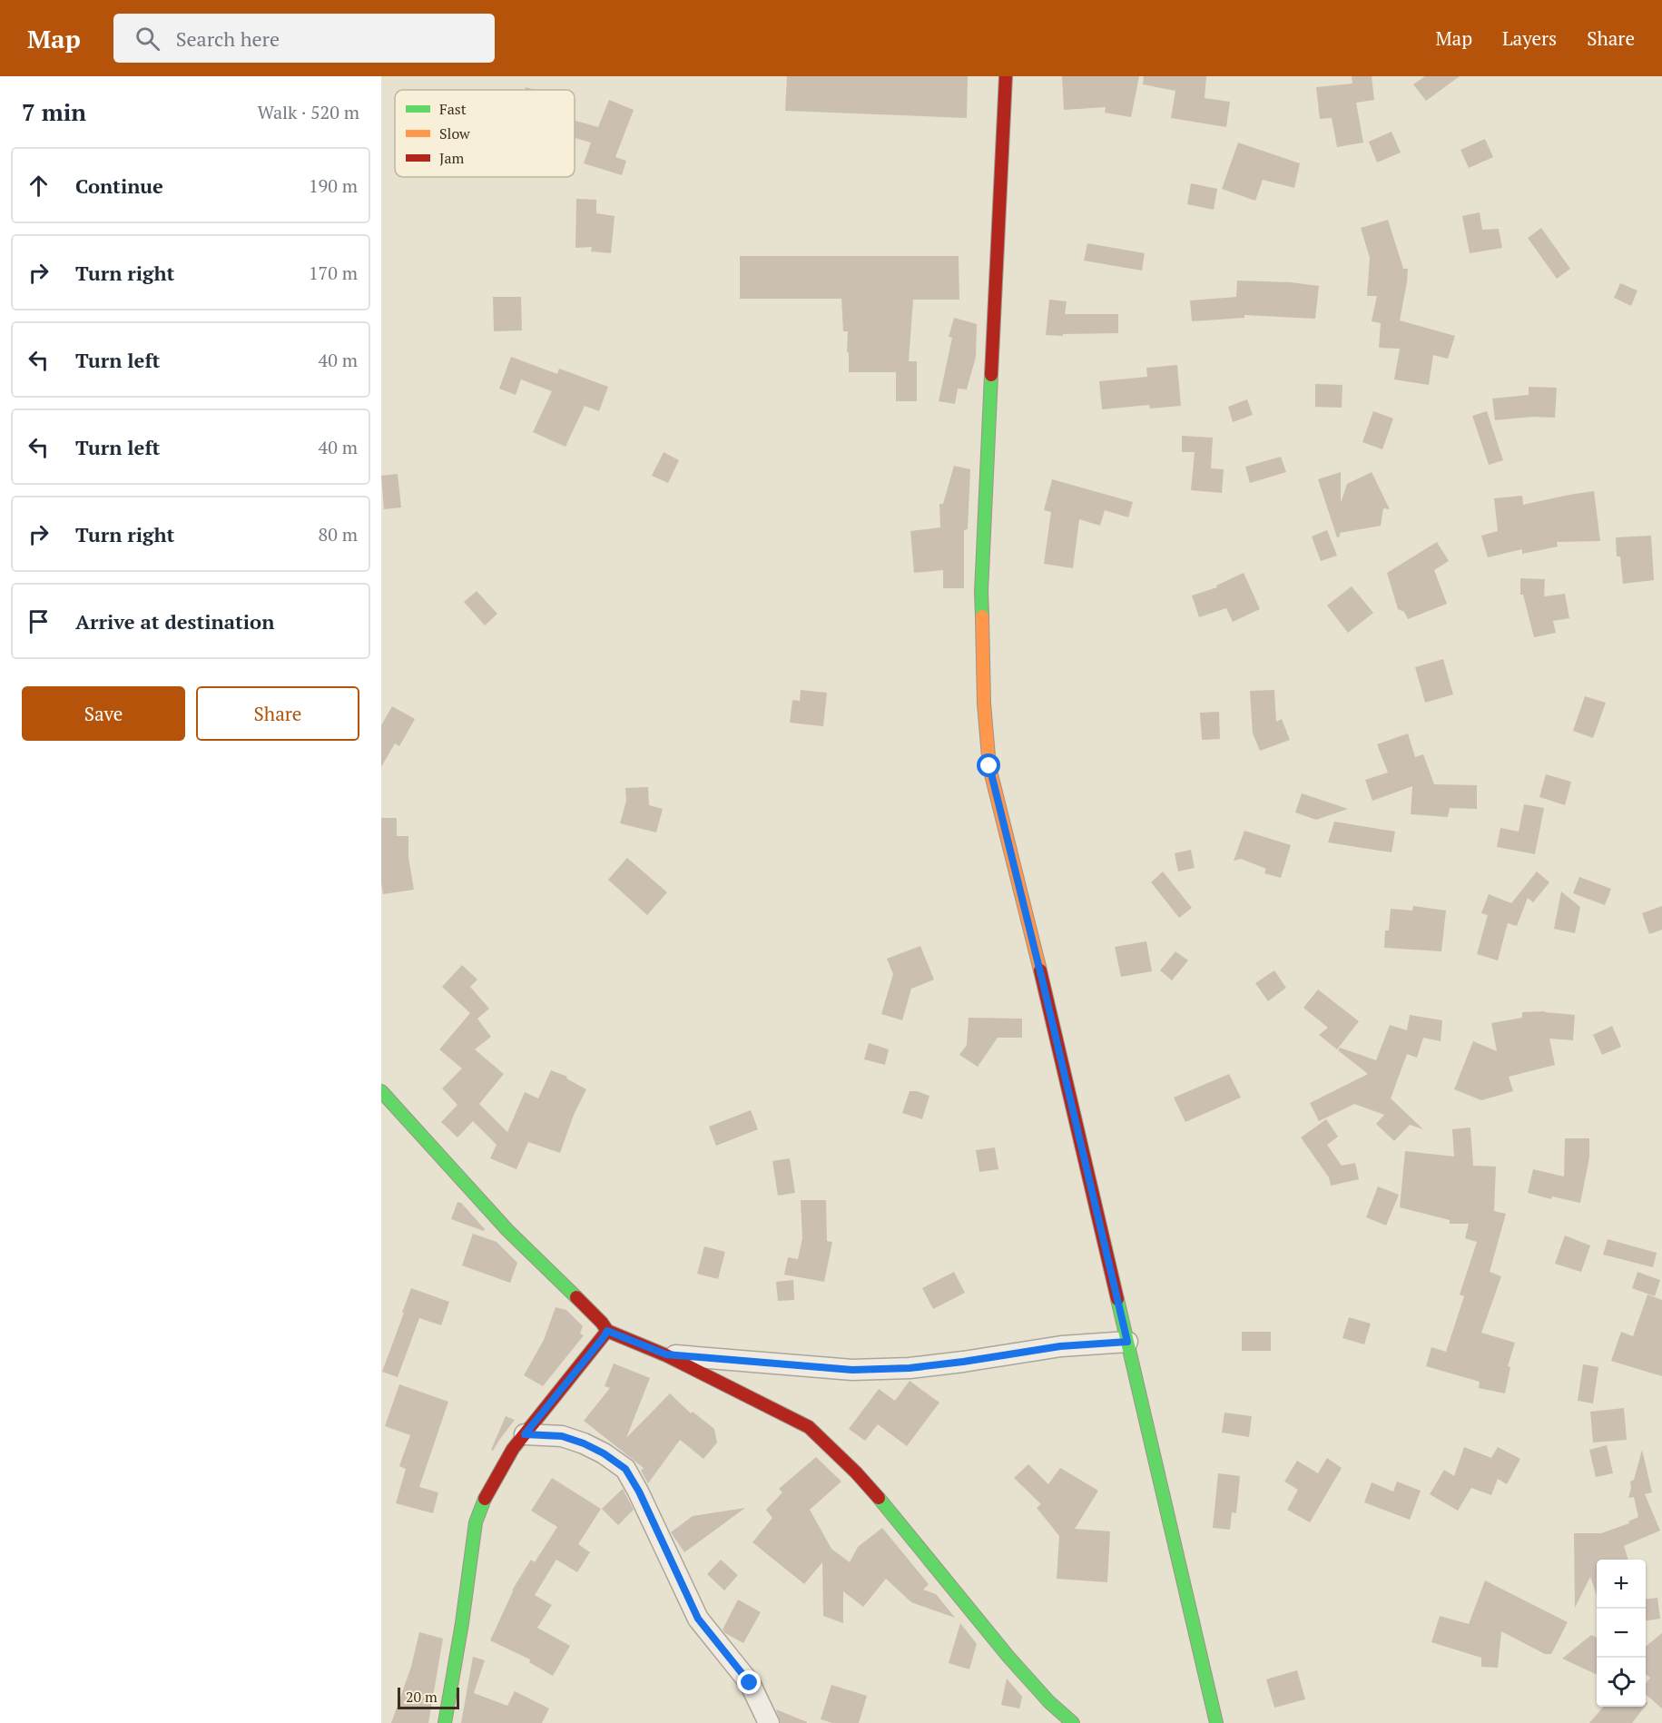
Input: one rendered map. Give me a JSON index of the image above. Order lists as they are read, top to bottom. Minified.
{"legend":["Fast","Slow","Jam"],"scale_bar":"20 m","page":{"header":"Map","search":"Search here","nav":["Map","Layers","Share"],"heading":["7 min","Walk · 520 m"],"list":[["Continue","190 m"],["Turn right","170 m"],["Turn left","40 m"],["Turn left","40 m"],["Turn right","80 m"],"Arrive at destination"],"buttons":["Save","Share"],"map_buttons":["+","−"],"scale":"20 m"}}
